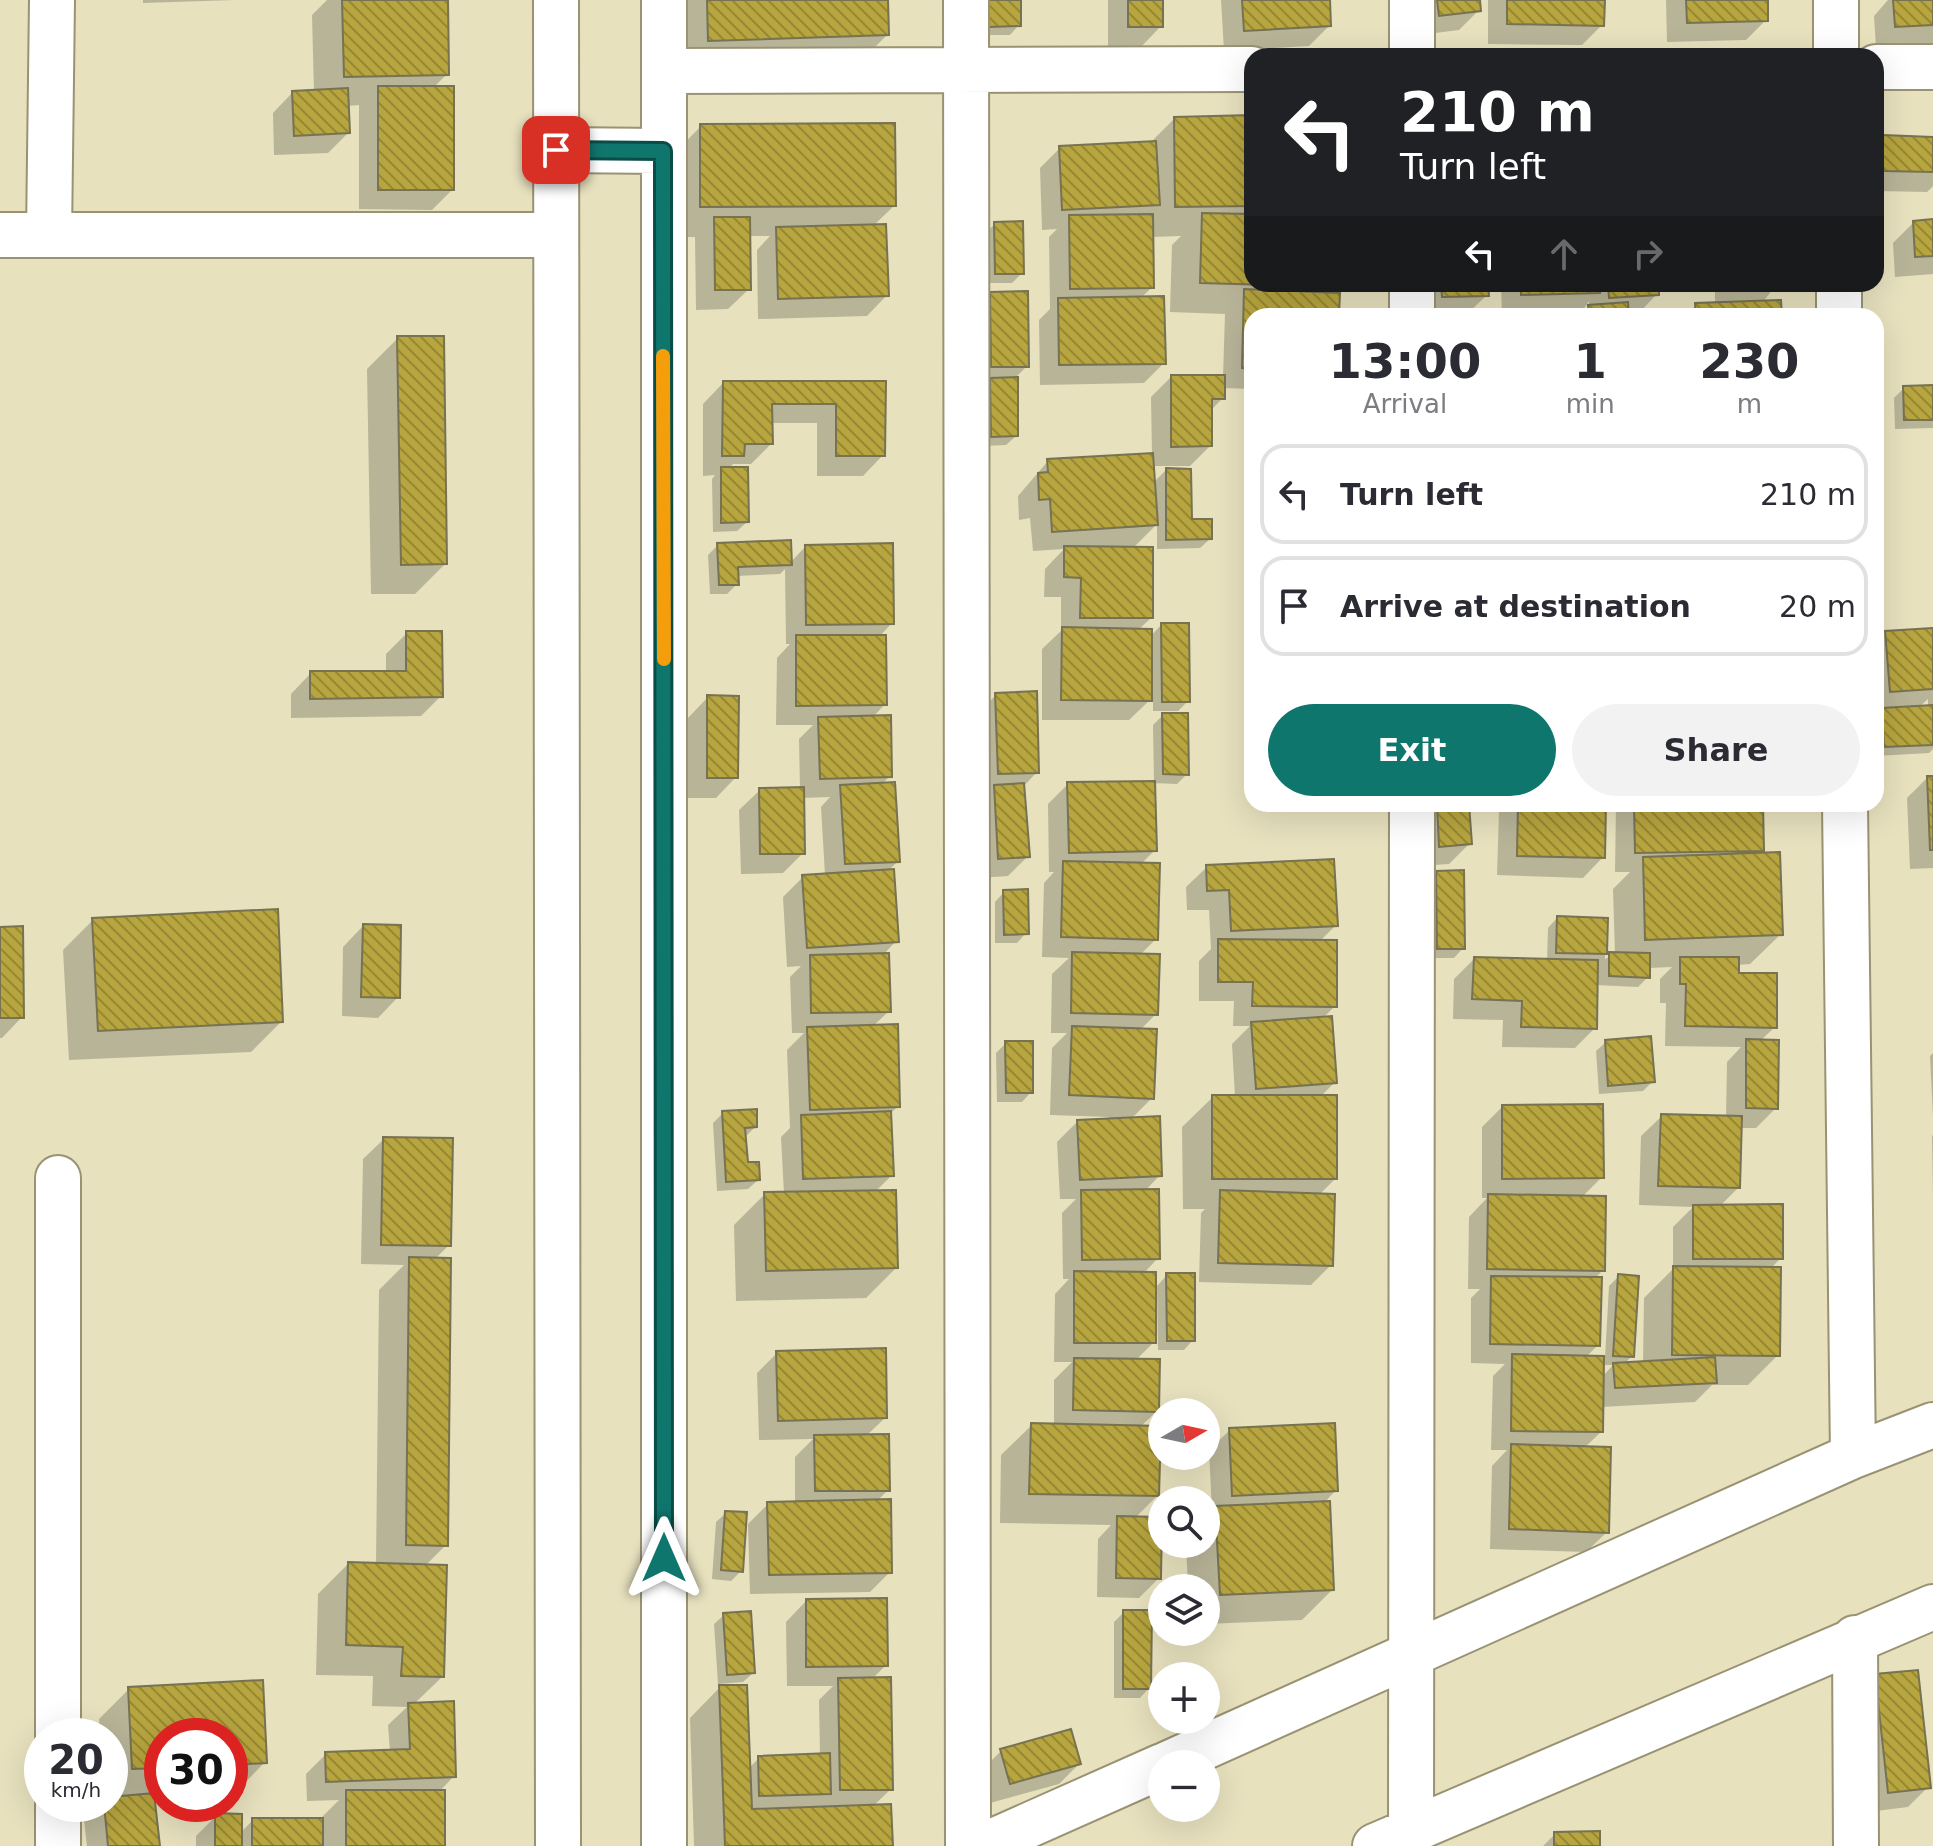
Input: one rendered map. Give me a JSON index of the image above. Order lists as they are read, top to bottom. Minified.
{"north":"right","page":{"turn":["210 m","Turn left"],"eta":["13:00","Arrival","1","min","230","m"],"list":[{"name":"Turn left","value":"210 m"},{"name":"Arrive at destination","value":"20 m"}],"buttons":["Exit","Share"],"map_buttons":["+","−"],"speed":"20 km/h","limit":"30"}}
